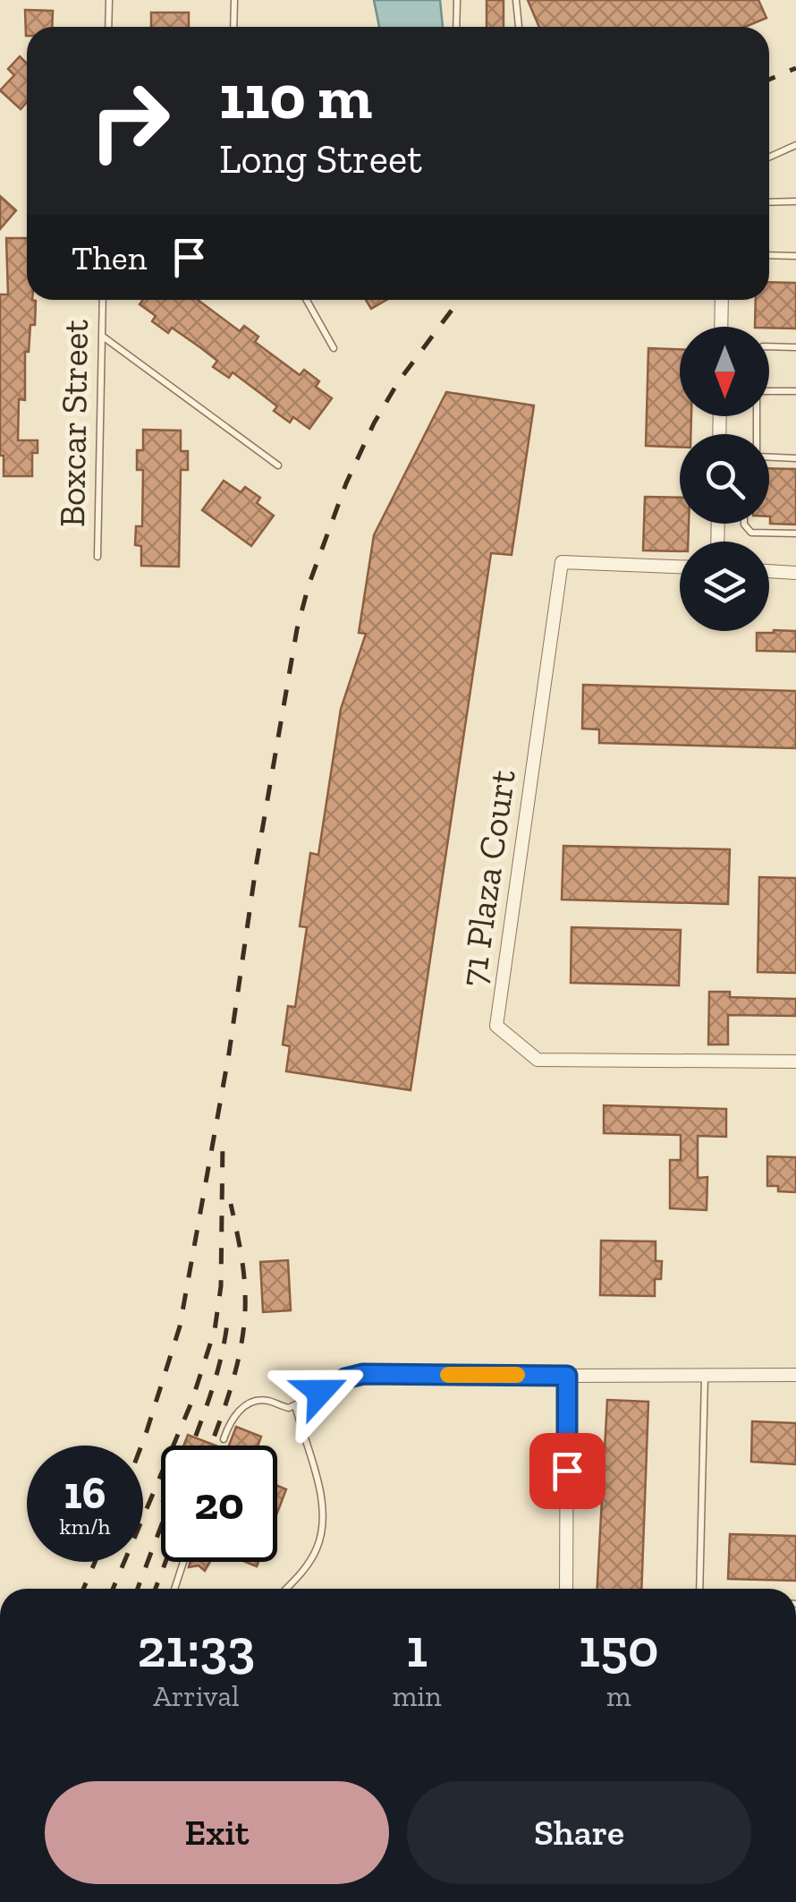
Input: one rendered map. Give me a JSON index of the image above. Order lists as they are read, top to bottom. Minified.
{"streets":{"street":["71 Plaza Court"],"lane":["Boxcar Street"]},"north":"bottom","page":{"turn":["110 m","Long Street"],"then":"Then","speed":"16 km/h","limit":"20","eta":["21:33","Arrival","1","min","150","m"],"buttons":["Exit","Share"]}}
